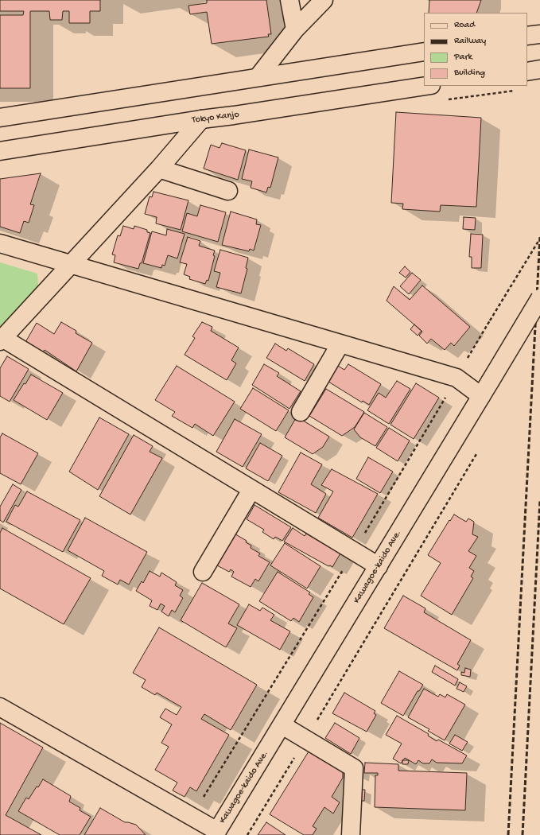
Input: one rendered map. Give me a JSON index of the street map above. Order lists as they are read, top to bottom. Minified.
{"streets":{"main road":["Tokyo Kanjo","Kawagoe-kaido Ave."]},"legend":["Road","Railway","Park","Building"]}
